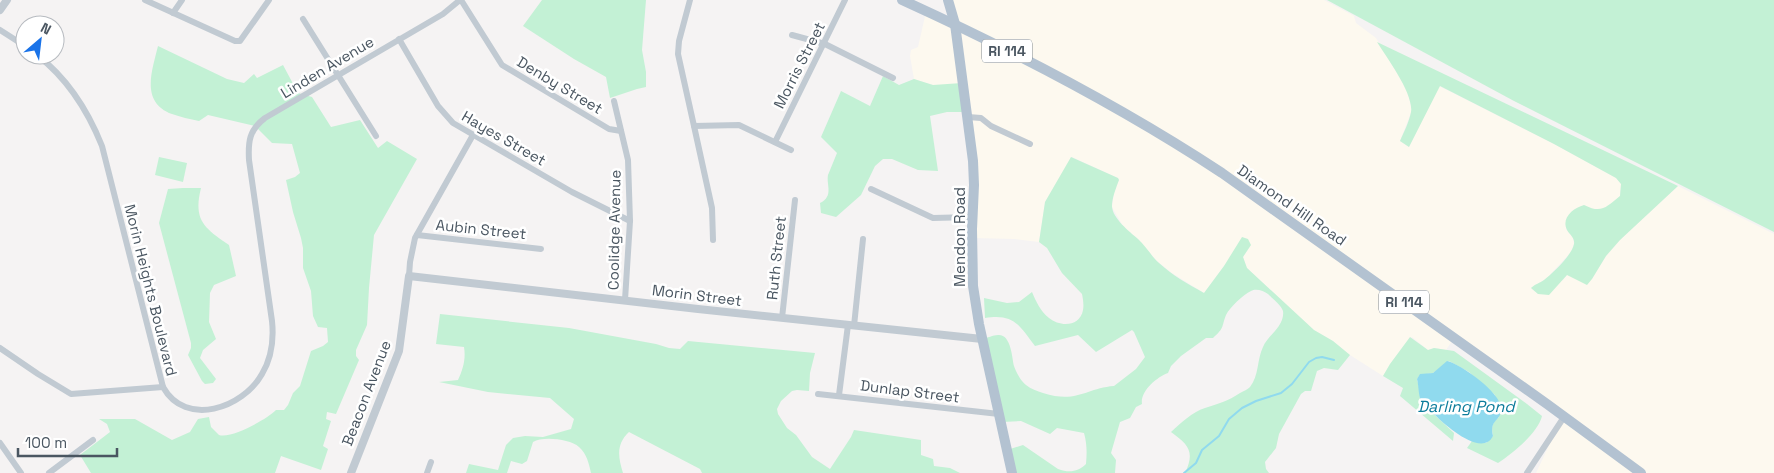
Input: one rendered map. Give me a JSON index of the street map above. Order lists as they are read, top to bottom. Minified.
{"streets":{"main road":["RI 114","Diamond Hill Road","Mendon Road"],"street":["Morris Street","Linden Avenue","Denby Street","Hayes Street","Aubin Street","Coolidge Avenue","Ruth Street","Morin Heights Boulevard","Morin Street","Dunlap Street","Beacon Avenue"]},"crossings":[["Linden Avenue","Denby Street"],["Linden Avenue","Hayes Street"],["Linden Avenue","Morin Heights Boulevard"],["Denby Street","Coolidge Avenue"],["Hayes Street","Coolidge Avenue"],["Hayes Street","Beacon Avenue"],["Diamond Hill Road","Mendon Road"],["Aubin Street","Beacon Avenue"],["Coolidge Avenue","Morin Street"],["Mendon Road","Morin Street"],["Mendon Road","Dunlap Street"],["Ruth Street","Morin Street"],["Morin Street","Beacon Avenue"]],"water":["Darling Pond"],"scale_bar":"100 m","north":"top right"}
